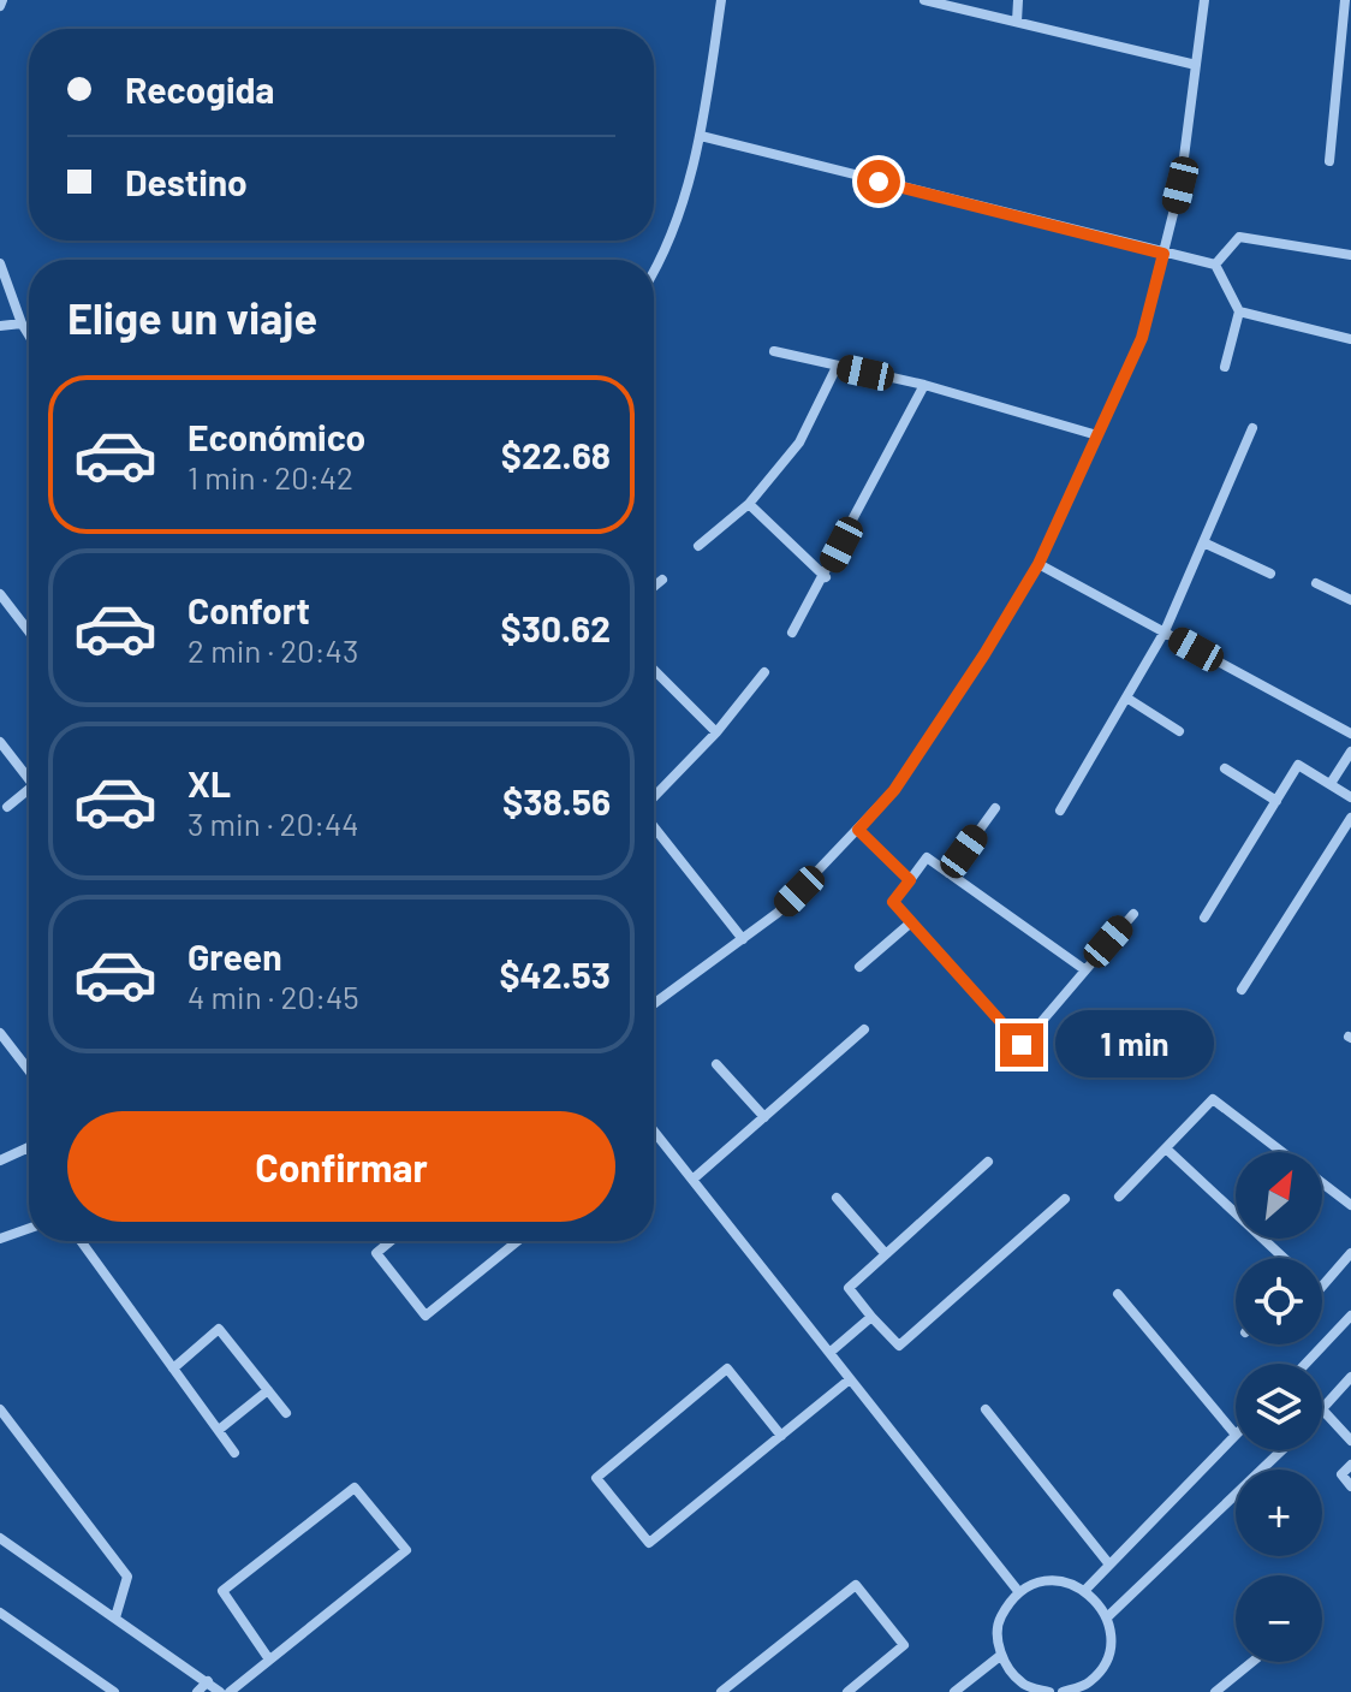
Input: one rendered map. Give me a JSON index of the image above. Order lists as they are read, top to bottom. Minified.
{"north":"top right","page":{"banner":["Recogida","Destino"],"heading":"Elige un viaje","list":[{"name":"Económico","note":"1 min · 20:42","value":"$22.68"},{"name":"Confort","note":"2 min · 20:43","value":"$30.62"},{"name":"XL","note":"3 min · 20:44","value":"$38.56"},{"name":"Green","note":"4 min · 20:45","value":"$42.53"}],"bubble":"1 min","buttons":"Confirmar","map_buttons":["+","−"]}}
